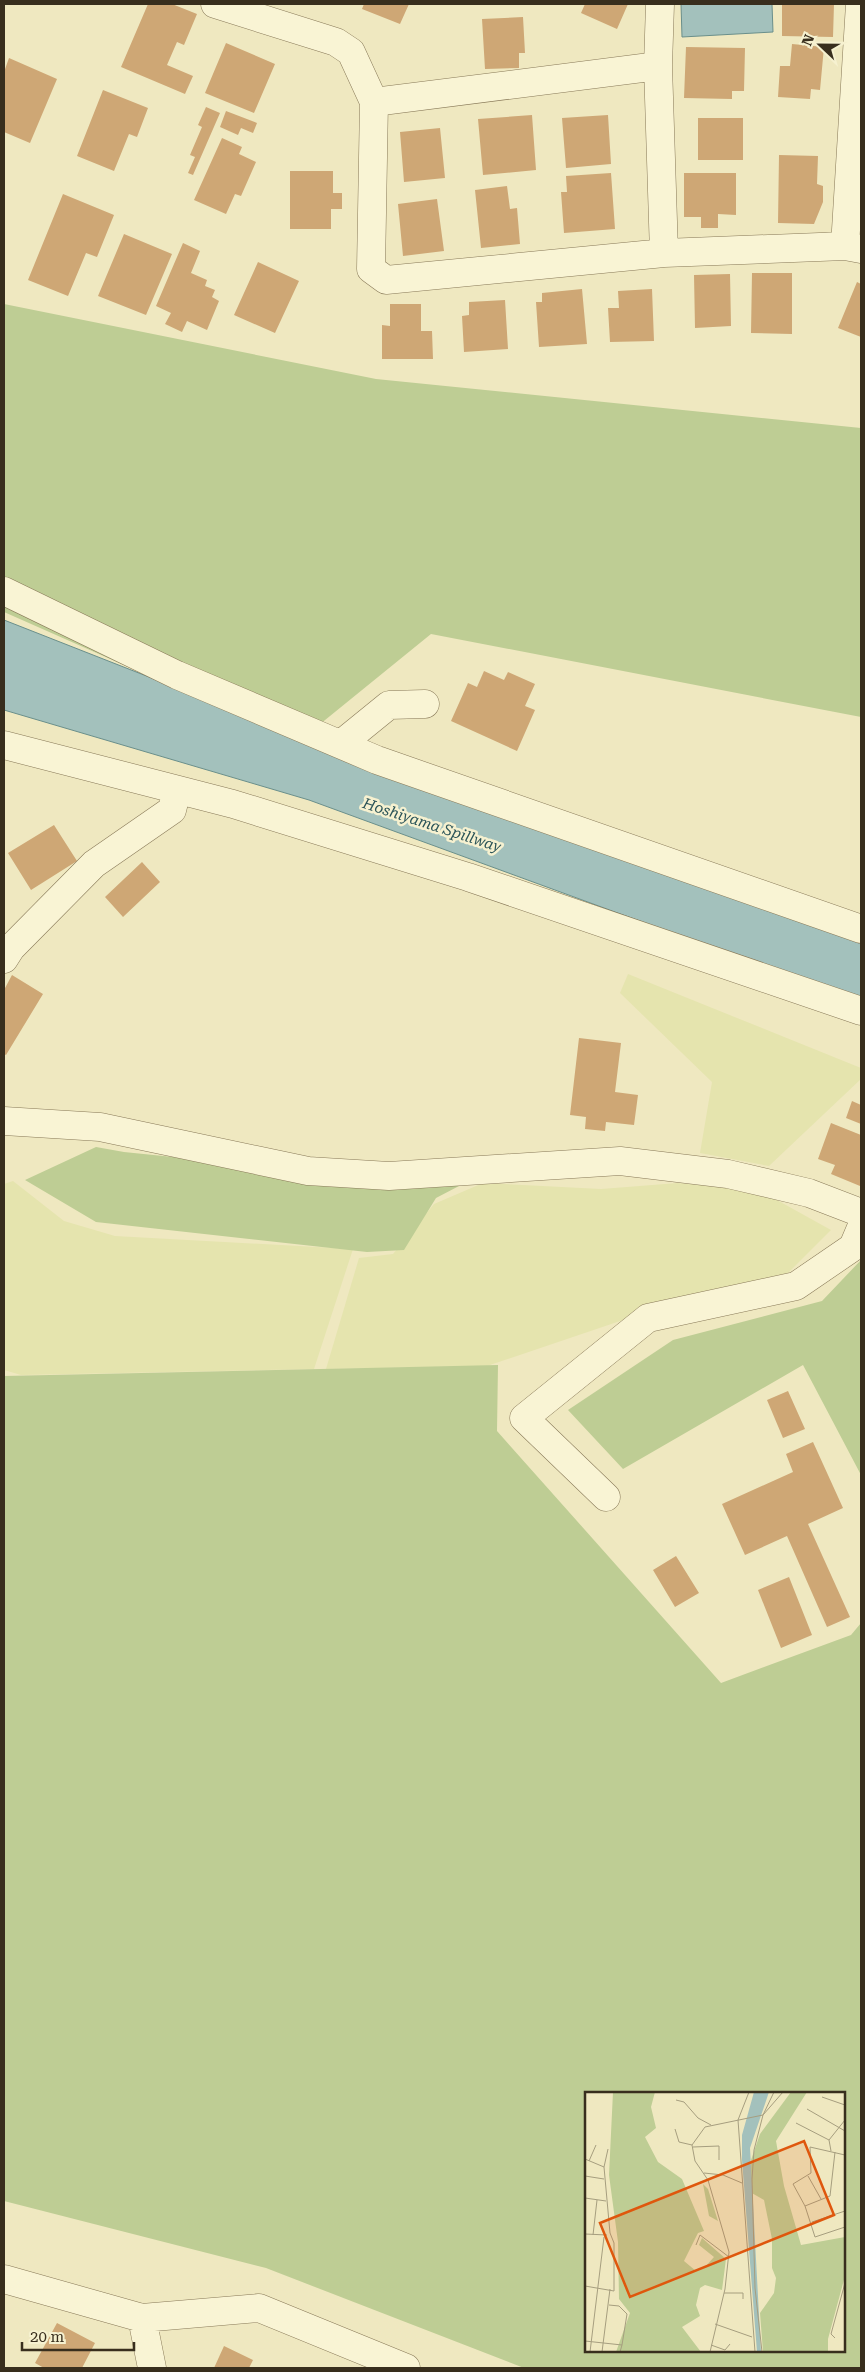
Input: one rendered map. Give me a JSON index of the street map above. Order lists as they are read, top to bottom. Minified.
{"water":["Hoshiyama Spillway"],"scale_bar":"20 m","north":"left"}
